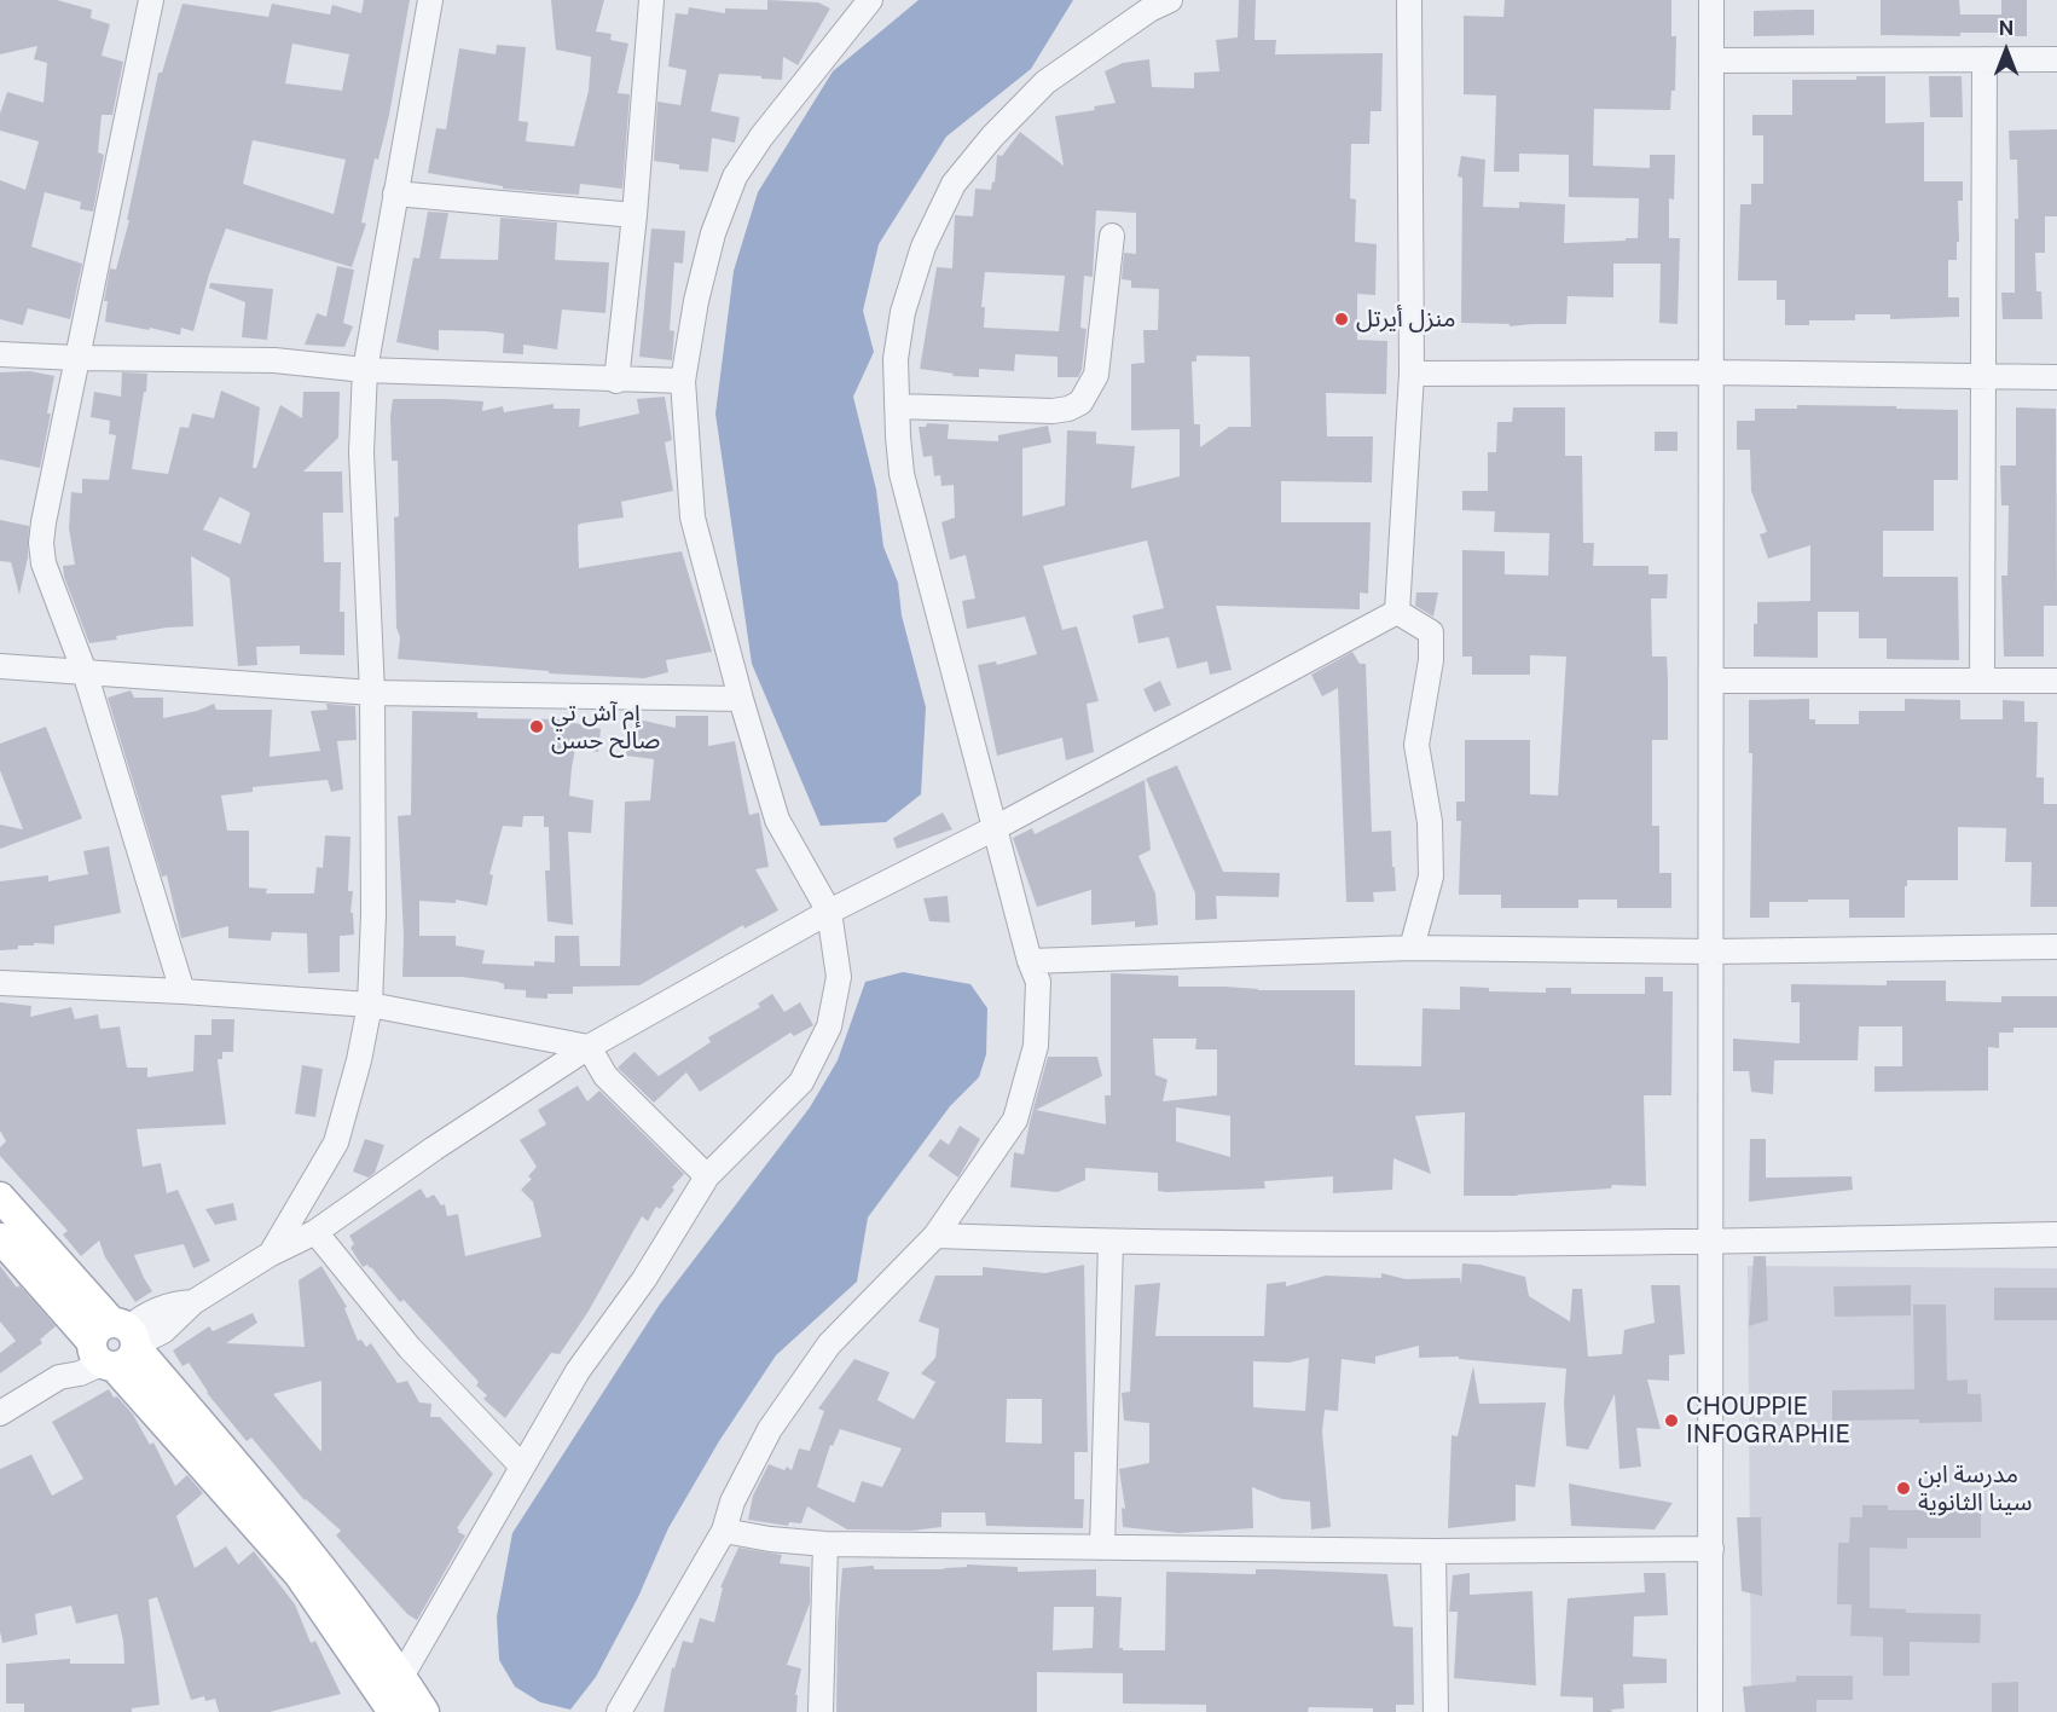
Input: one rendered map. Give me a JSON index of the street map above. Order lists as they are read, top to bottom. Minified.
{"places":["منزل أيرتل","إم آش تي صالح حسن","CHOUPPIE INFOGRAPHIE","مدرسة ابن سينا الثانوية"],"north":"top"}
